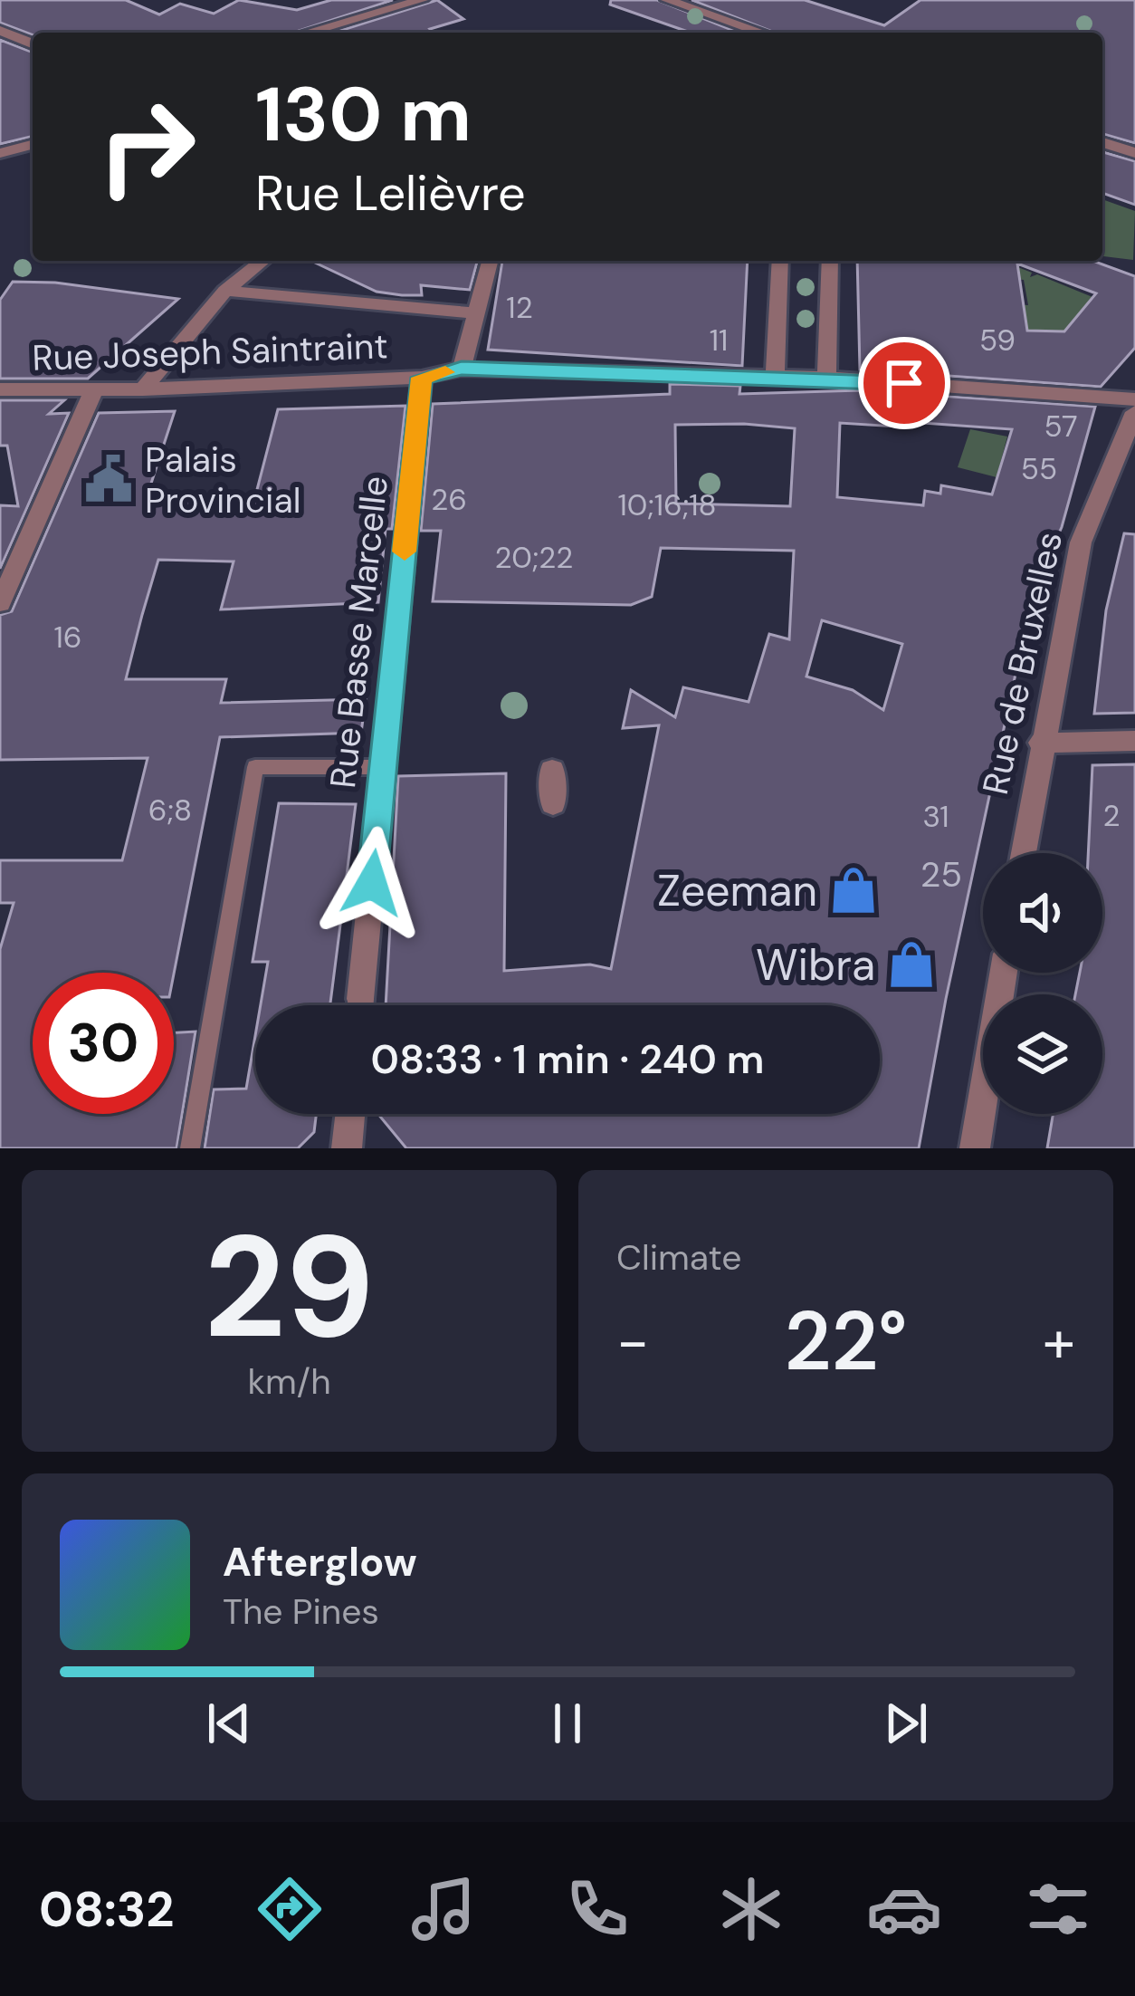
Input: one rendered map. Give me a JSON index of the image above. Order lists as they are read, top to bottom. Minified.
{"streets":{"street":["Rue Joseph Saintraint","Rue Basse Marcelle","Rue de Bruxelles"]},"crossings":[["Rue Joseph Saintraint","Rue Basse Marcelle"]],"places":{"public building":["Palais Provincial"],"shop":["Zeeman","Wibra"]},"house_numbers":["12","11","59","57","55","26","10;16;18","20;22","16","6;8","2","31","25"],"page":{"turn":["130 m","Rue Lelièvre"],"limit":"30","trip":"08:33 · 1 min · 240 m","tile":[["29","km/h"],"Climate"],"heat":["−","22°","+"],"song":["Afterglow","The Pines"],"tabs":"08:32"}}
